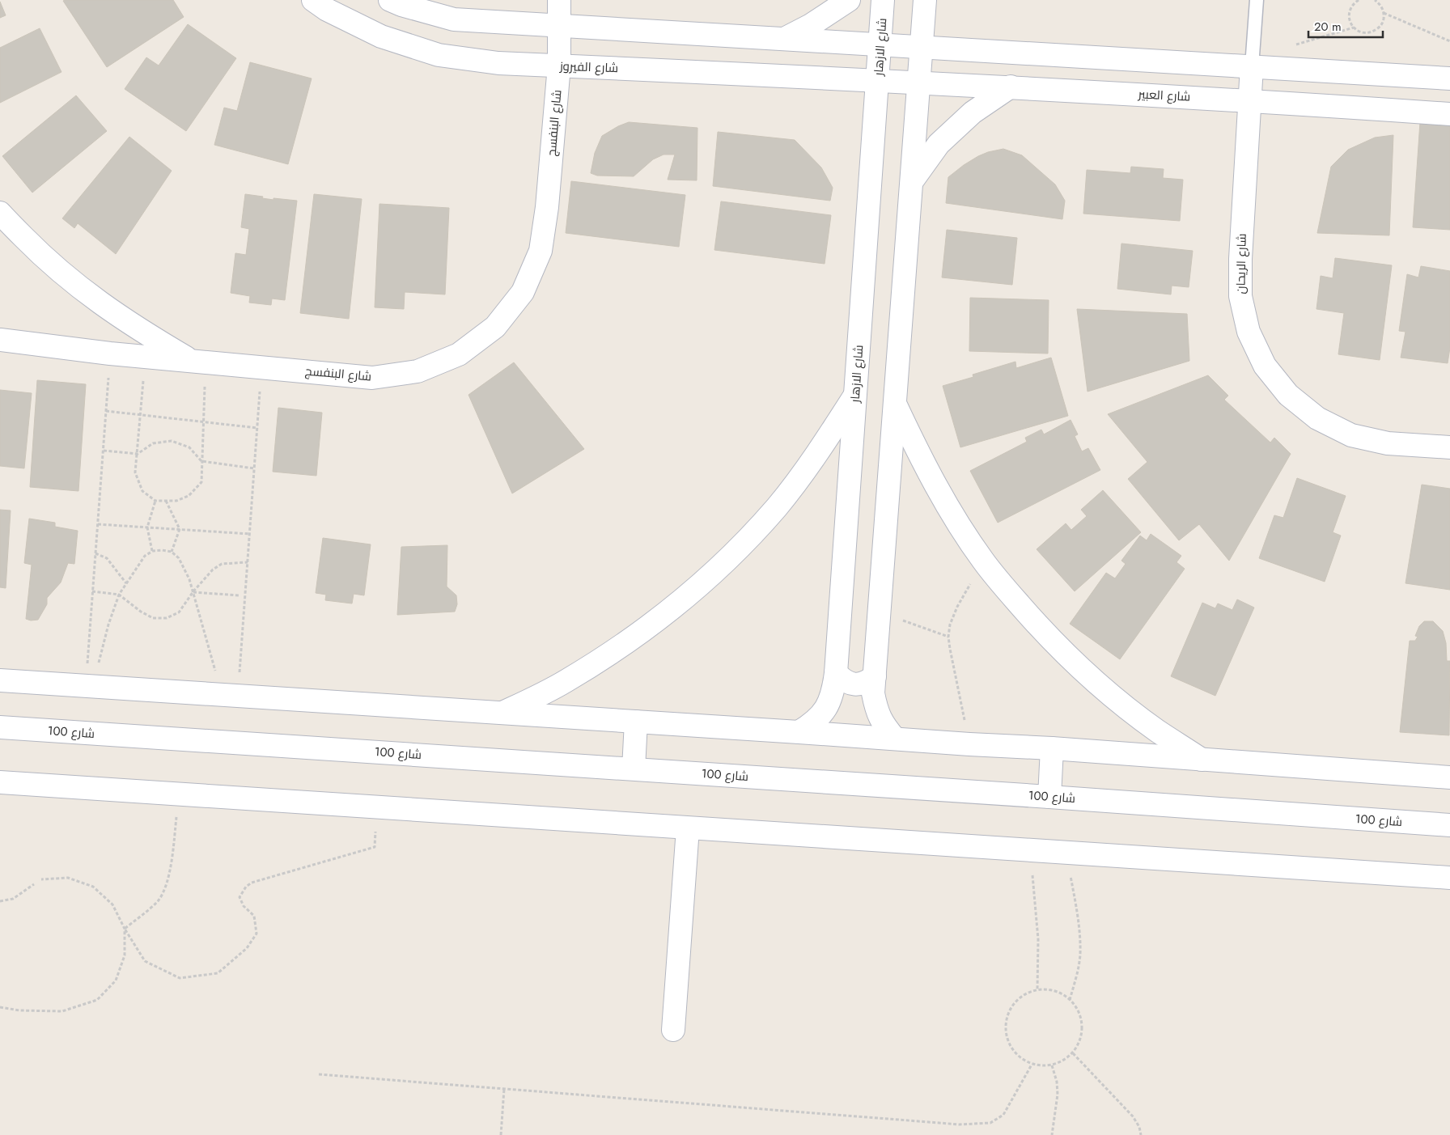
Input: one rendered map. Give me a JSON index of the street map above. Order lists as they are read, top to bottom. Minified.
{"streets":{"street":["شارع الازهار","شارع الفيروز","شارع العبير","شارع البنفسج","شارع الريحان","شارع 100"]},"crossings":[["شارع الازهار","شارع الفيروز"],["شارع الازهار","شارع العبير"],["شارع الفيروز","شارع العبير"],["شارع الفيروز","شارع البنفسج"],["شارع العبير","شارع الريحان"]],"scale_bar":"20 m"}
